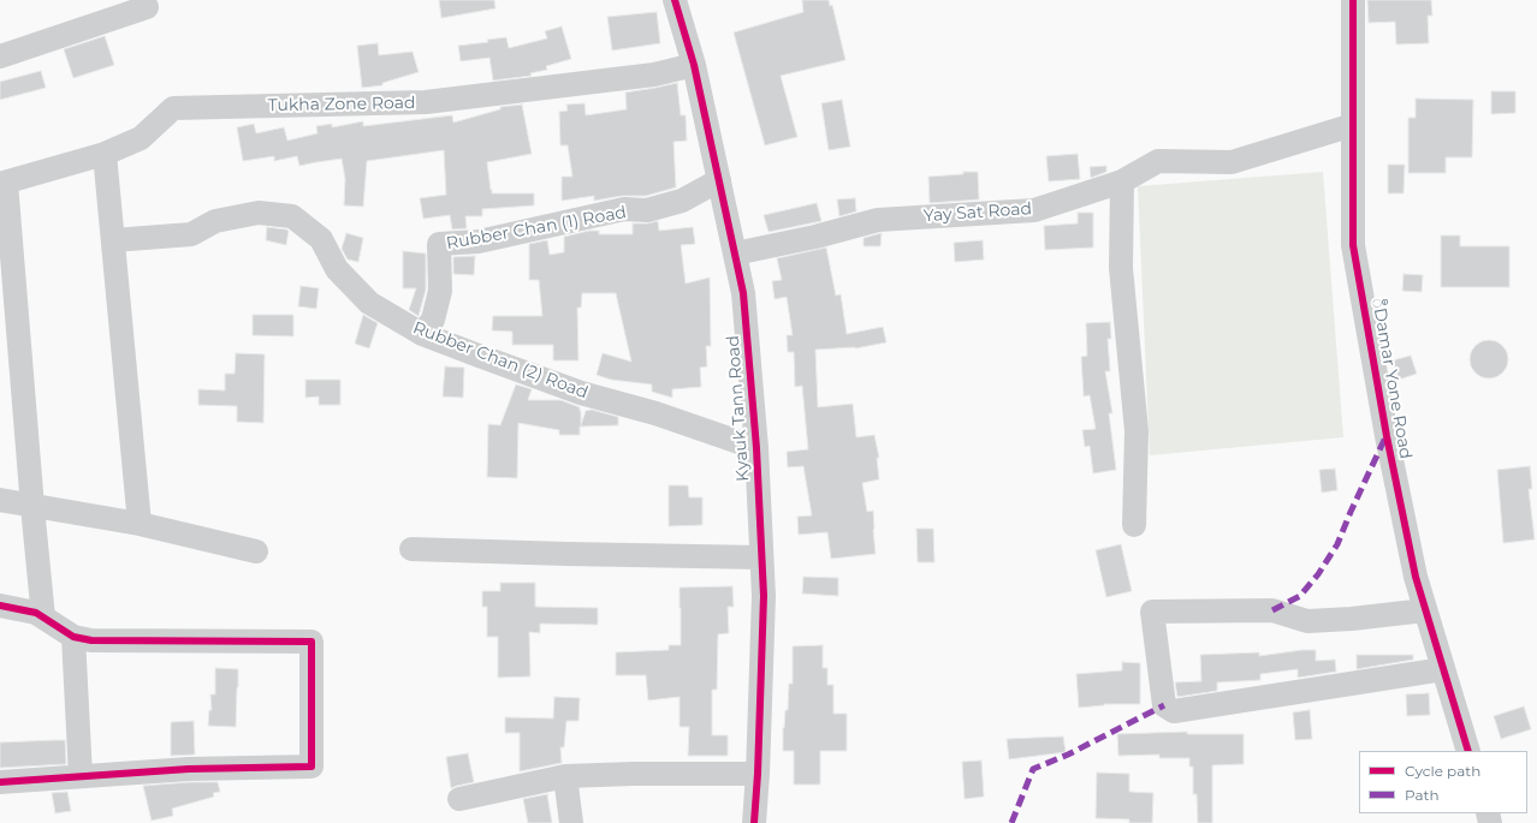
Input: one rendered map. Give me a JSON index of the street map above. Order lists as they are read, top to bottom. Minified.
{"streets":{"street":["Tukha Zone Road","Yay Sat Road","Rubber Chan (1) Road","Rubber Chan (2) Road","ီDamar Yone Road","Kyauk Tann Road"]},"crossings":[["Tukha Zone Road","Kyauk Tann Road"],["Yay Sat Road","ီDamar Yone Road"],["Yay Sat Road","Kyauk Tann Road"],["Rubber Chan (1) Road","Rubber Chan (2) Road"],["Rubber Chan (1) Road","Kyauk Tann Road"],["Rubber Chan (2) Road","Kyauk Tann Road"]],"legend":["Cycle path","Path"]}
